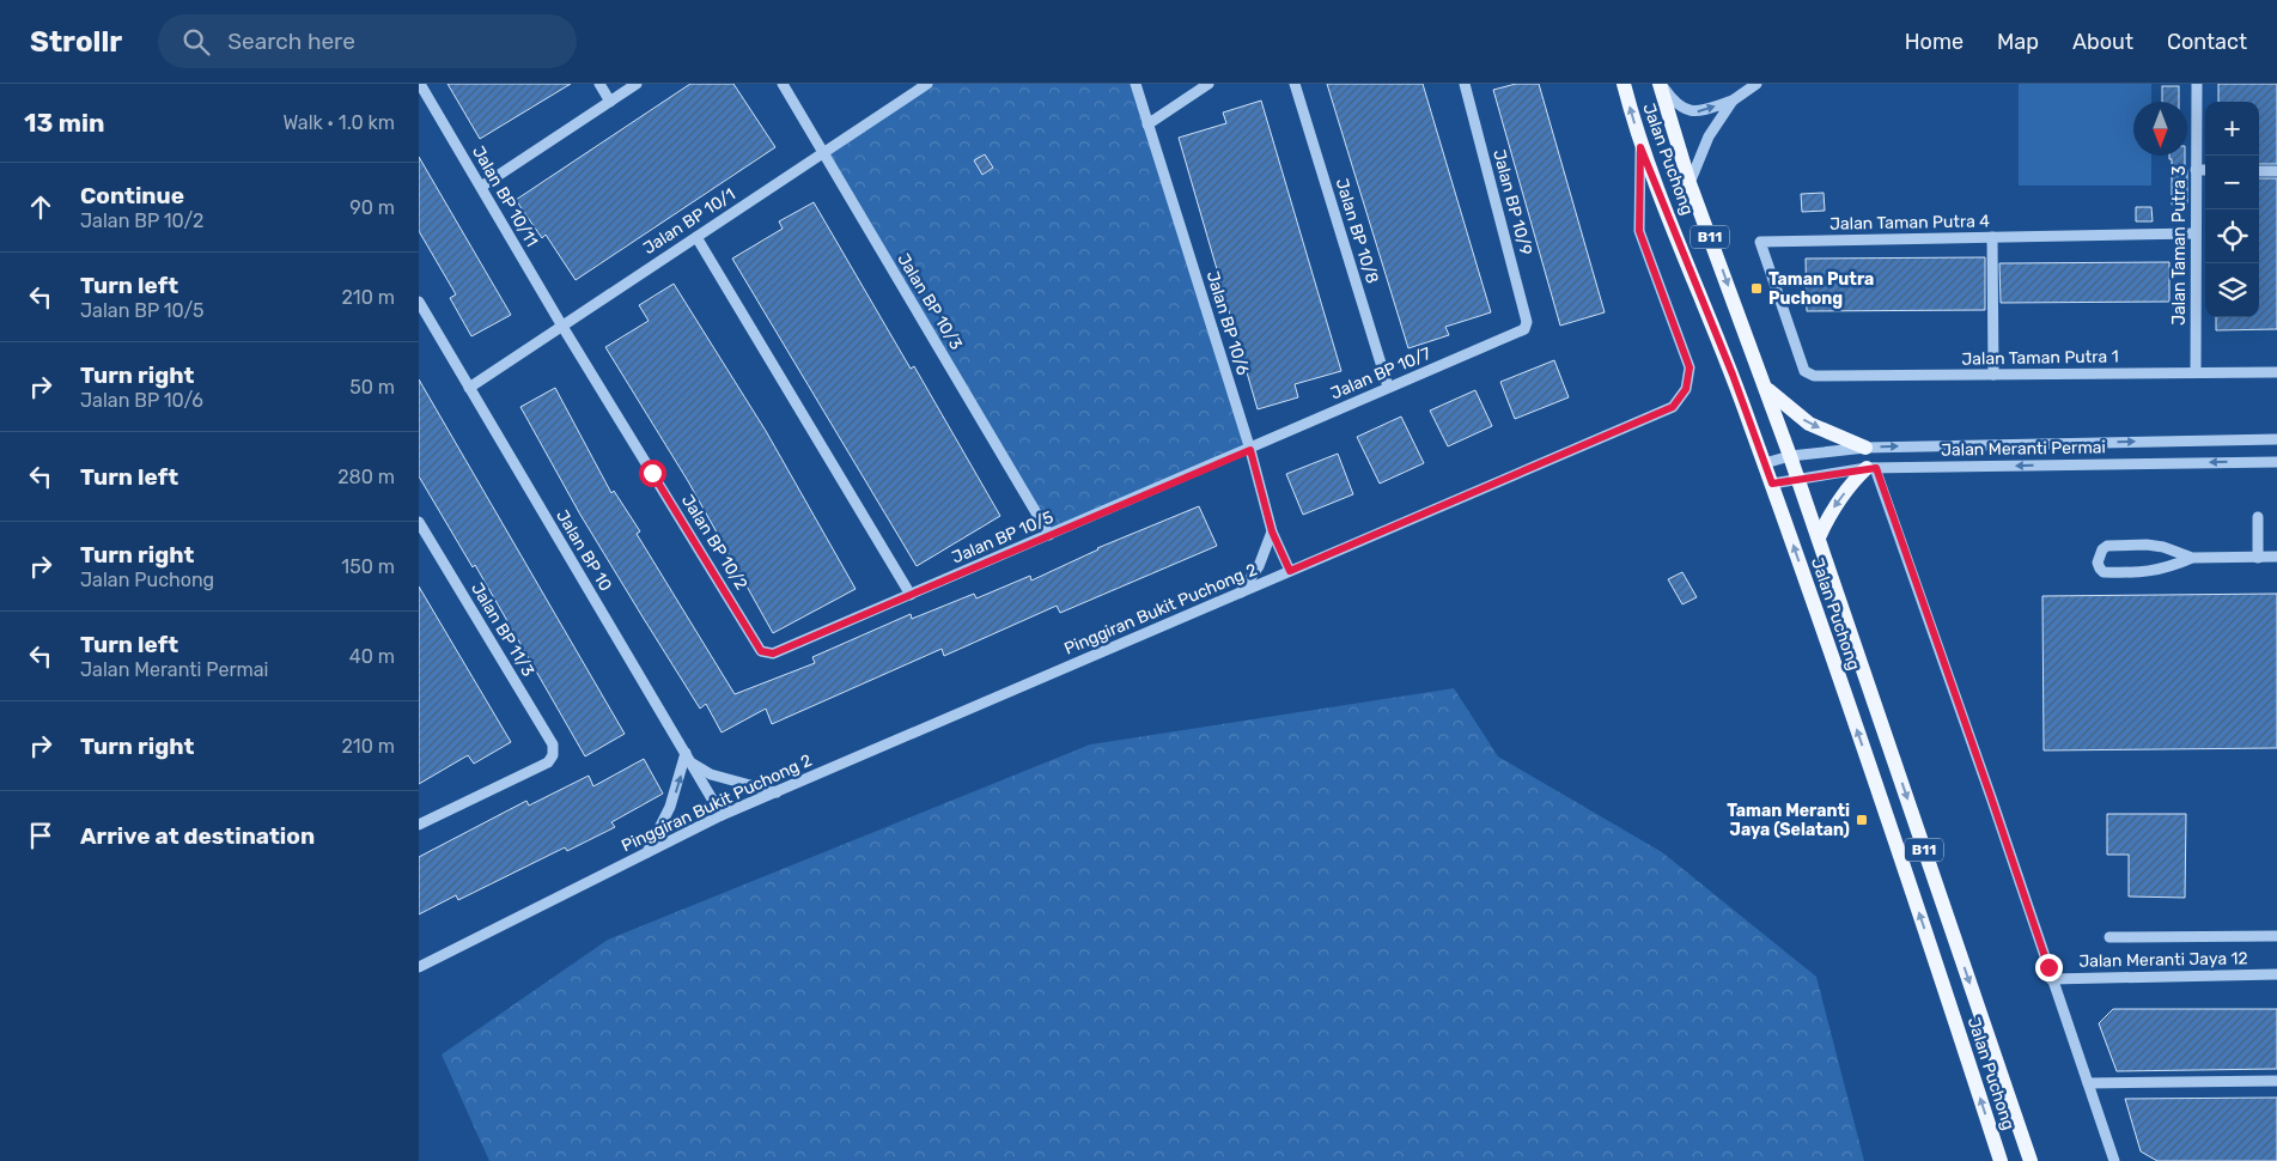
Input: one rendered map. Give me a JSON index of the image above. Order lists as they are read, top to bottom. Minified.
{"streets":{"main road":["Jalan Puchong","B11"],"street":["Jalan BP 10/11","Jalan BP 10/9","Jalan BP 10/1","Jalan Taman Putra 4","Jalan BP 10/8","Jalan Taman Putra 3","Jalan BP 10/3","Jalan BP 10/6","Jalan Taman Putra 1","Jalan BP 10/7","Jalan Meranti Permai","Jalan BP 10/5","Jalan BP 10/2","Jalan BP 10","Pinggiran Bukit Puchong 2","Jalan BP 11/3","Jalan Meranti Jaya 12"]},"crossings":[["Jalan Puchong","Jalan Meranti Permai"],["Jalan Puchong","Pinggiran Bukit Puchong 2"],["Jalan BP 10/11","Jalan BP 10/1"],["Jalan BP 10/11","Jalan BP 10/2"],["Jalan BP 10/9","Jalan BP 10/7"],["Jalan BP 10/1","Jalan BP 10/3"],["Jalan BP 10/1","Jalan BP 10/2"],["Jalan BP 10/1","Jalan BP 10"],["Jalan Taman Putra 4","Jalan Taman Putra 3"],["Jalan Taman Putra 4","Jalan Taman Putra 1"],["Jalan BP 10/8","Jalan BP 10/7"],["Jalan Taman Putra 3","Jalan Taman Putra 1"],["Jalan BP 10/3","Jalan BP 10/5"],["Jalan BP 10/6","Jalan BP 10/7"],["Jalan BP 10/6","Jalan BP 10/5"],["Jalan BP 10/6","Pinggiran Bukit Puchong 2"],["Jalan BP 10/7","Jalan BP 10/5"],["Jalan BP 10/5","Jalan BP 10/2"],["Jalan BP 10","Pinggiran Bukit Puchong 2"]],"places":{"transit":["Taman Putra Puchong","Taman Meranti Jaya (Selatan)"]},"north":"bottom","page":{"header":"Strollr","search":"Search here","nav":["Home","Map","About","Contact"],"heading":["13 min","Walk · 1.0 km"],"map_buttons":["+","−"],"list":[["Continue","Jalan BP 10/2","90 m"],["Turn left","Jalan BP 10/5","210 m"],["Turn right","Jalan BP 10/6","50 m"],["Turn left","280 m"],["Turn right","Jalan Puchong","150 m"],["Turn left","Jalan Meranti Permai","40 m"],["Turn right","210 m"],"Arrive at destination"]}}
